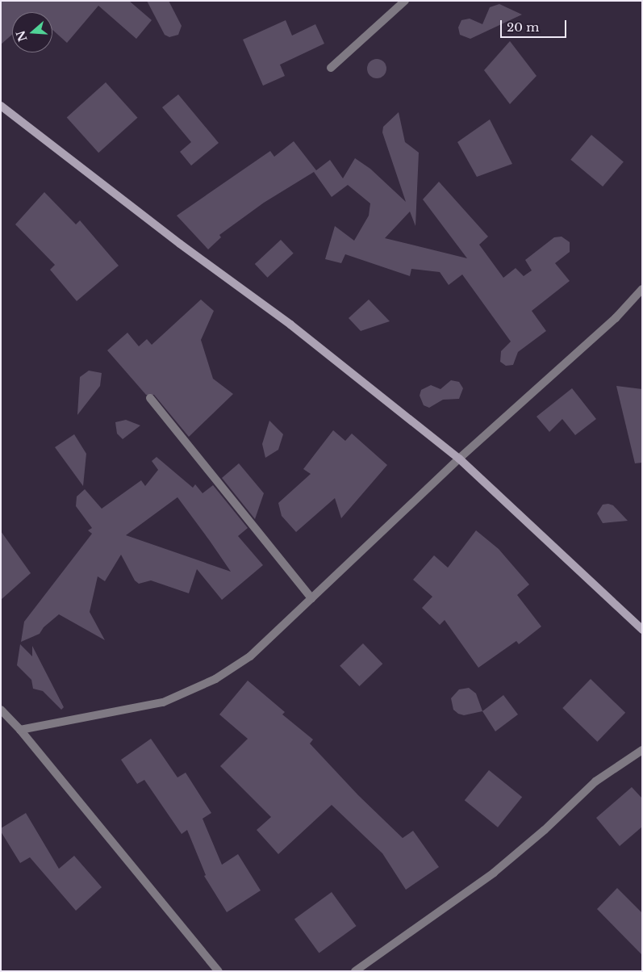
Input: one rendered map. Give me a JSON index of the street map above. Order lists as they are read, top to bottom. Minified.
{"scale_bar":"20 m","north":"left"}
